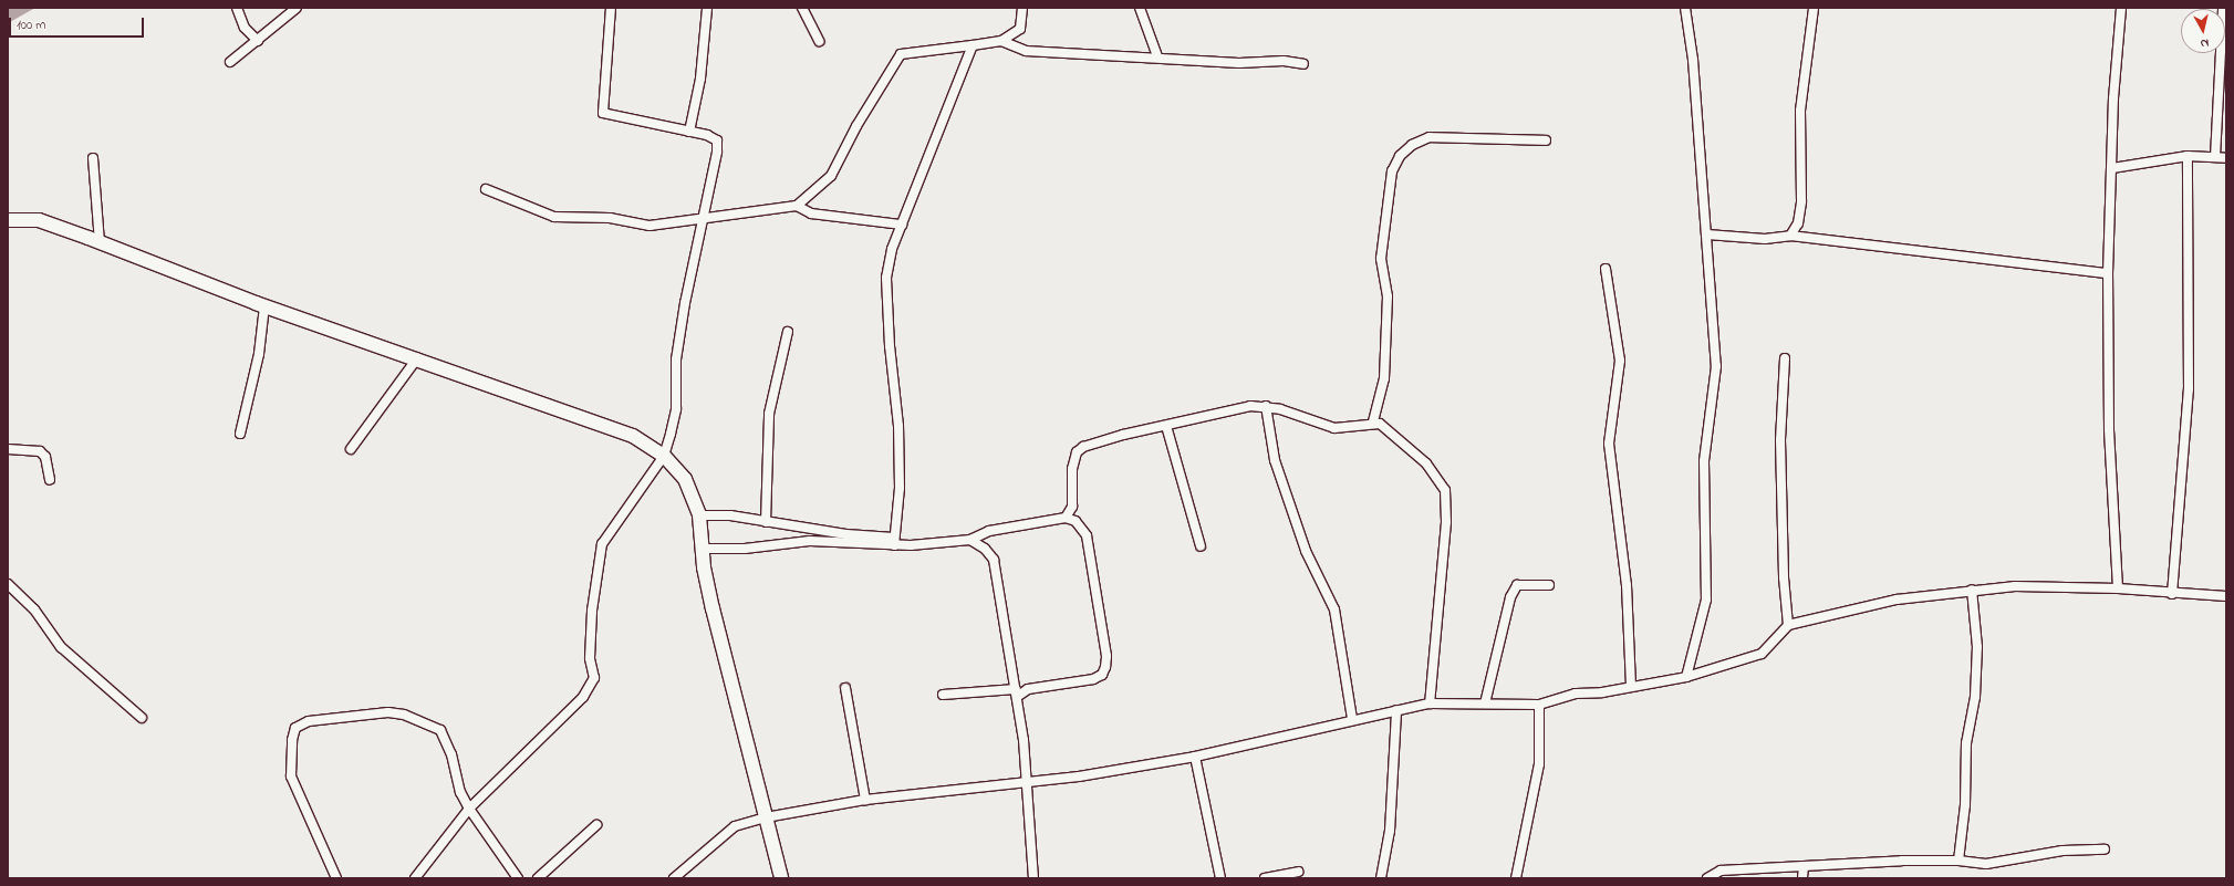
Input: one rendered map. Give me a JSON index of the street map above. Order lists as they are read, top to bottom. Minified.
{"scale_bar":"100 m","north":"bottom"}
